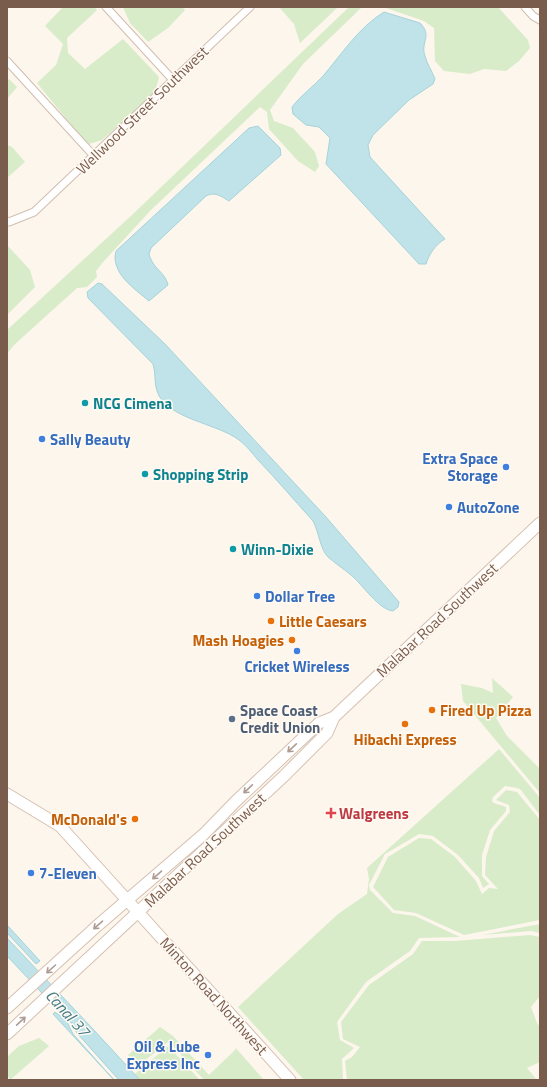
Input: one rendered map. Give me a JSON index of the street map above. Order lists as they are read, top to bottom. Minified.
{"streets":{"main road":["Malabar Road Southwest","Minton Road Northwest"],"street":["Wellwood Street Southwest"]},"crossings":[["Malabar Road Southwest","Minton Road Northwest"]],"water":["Canal 37"],"places":{"other":["NCG Cimena","Sally Beauty","Extra Space Storage","Shopping Strip","AutoZone","Winn-Dixie","Dollar Tree","Little Caesars","Mash Hoagies","Cricket Wireless","Fired Up Pizza","Space Coast Credit Union","Hibachi Express","McDonald's","7-Eleven","Oil & Lube Express Inc"],"health":["Walgreens"]}}
